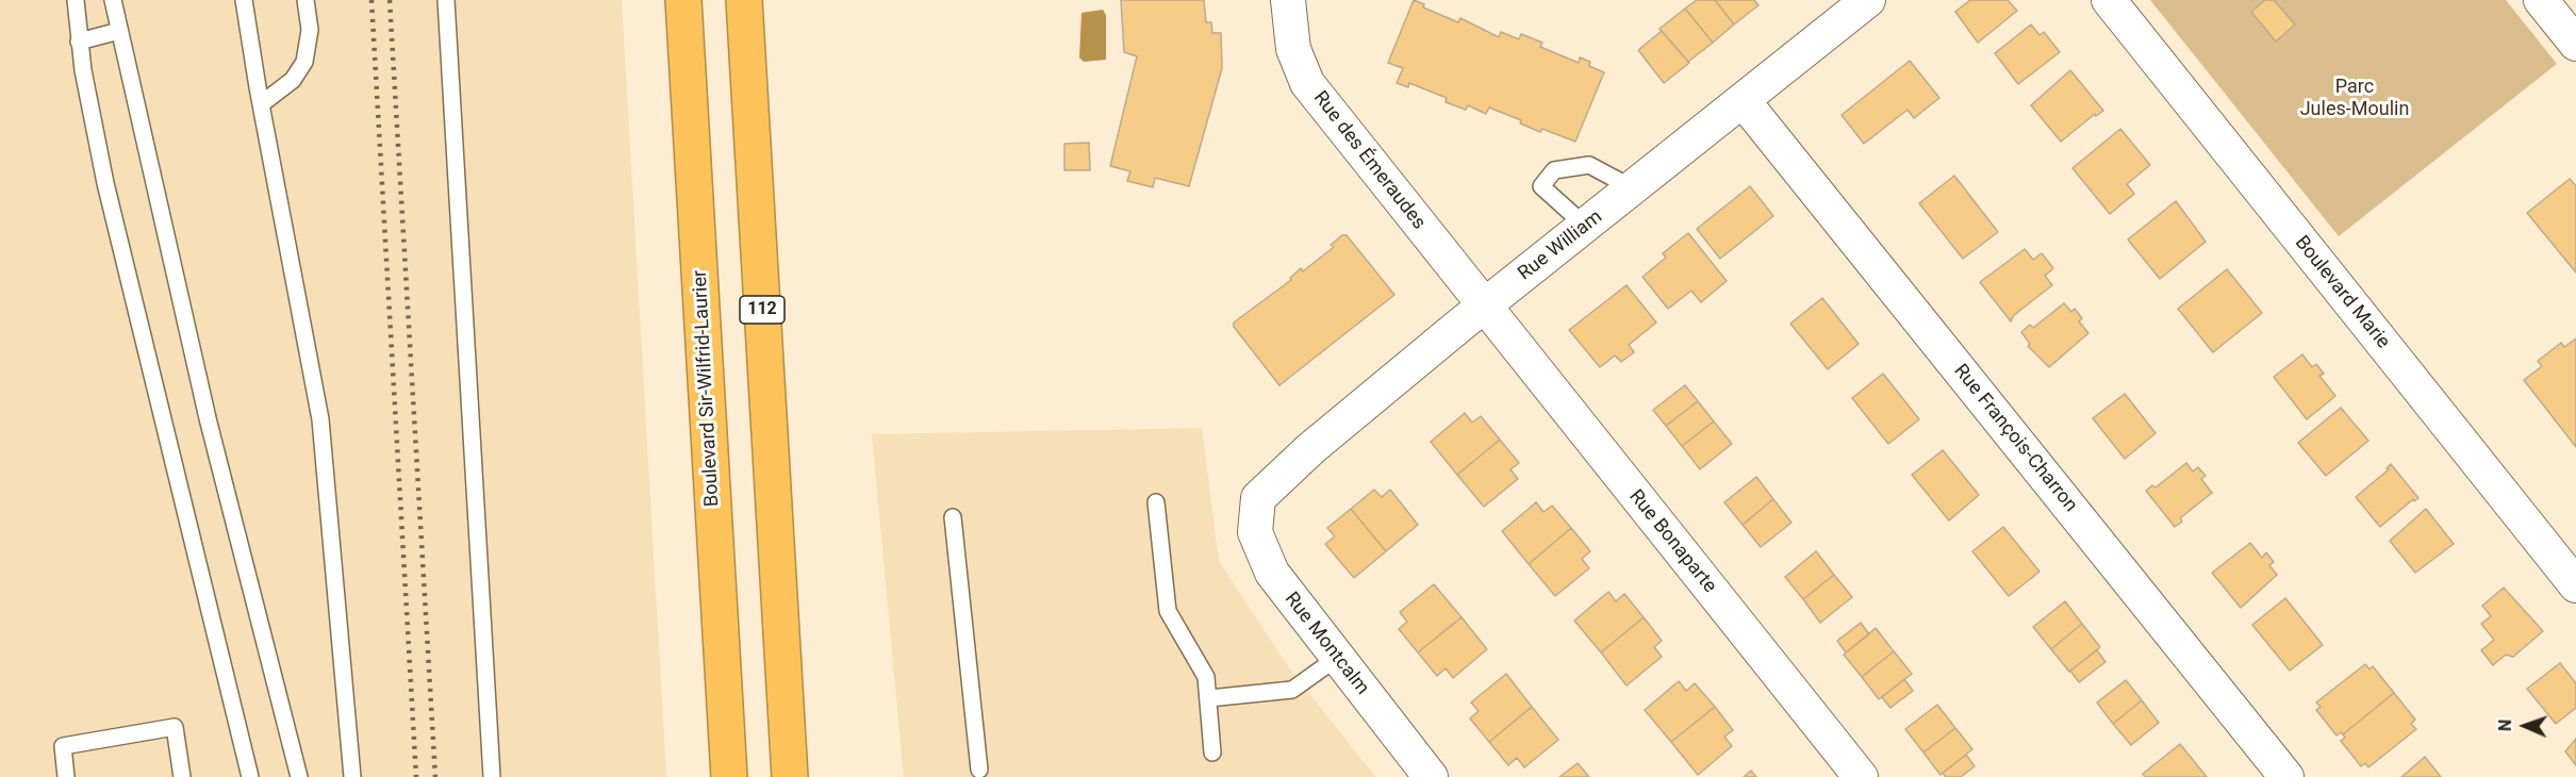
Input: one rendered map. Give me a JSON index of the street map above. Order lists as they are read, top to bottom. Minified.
{"streets":{"highway":["112","Boulevard Sir-Wilfrid-Laurier"],"street":["Rue des Émeraudes","Rue William","Boulevard Marie","Rue François-Charron","Rue Bonaparte","Rue Montcalm"]},"crossings":[["Rue des Émeraudes","Rue William"],["Rue des Émeraudes","Rue Bonaparte"],["Rue William","Rue François-Charron"],["Rue William","Rue Bonaparte"],["Rue William","Rue Montcalm"]],"parks":["Parc Jules-Moulin"],"north":"left"}
